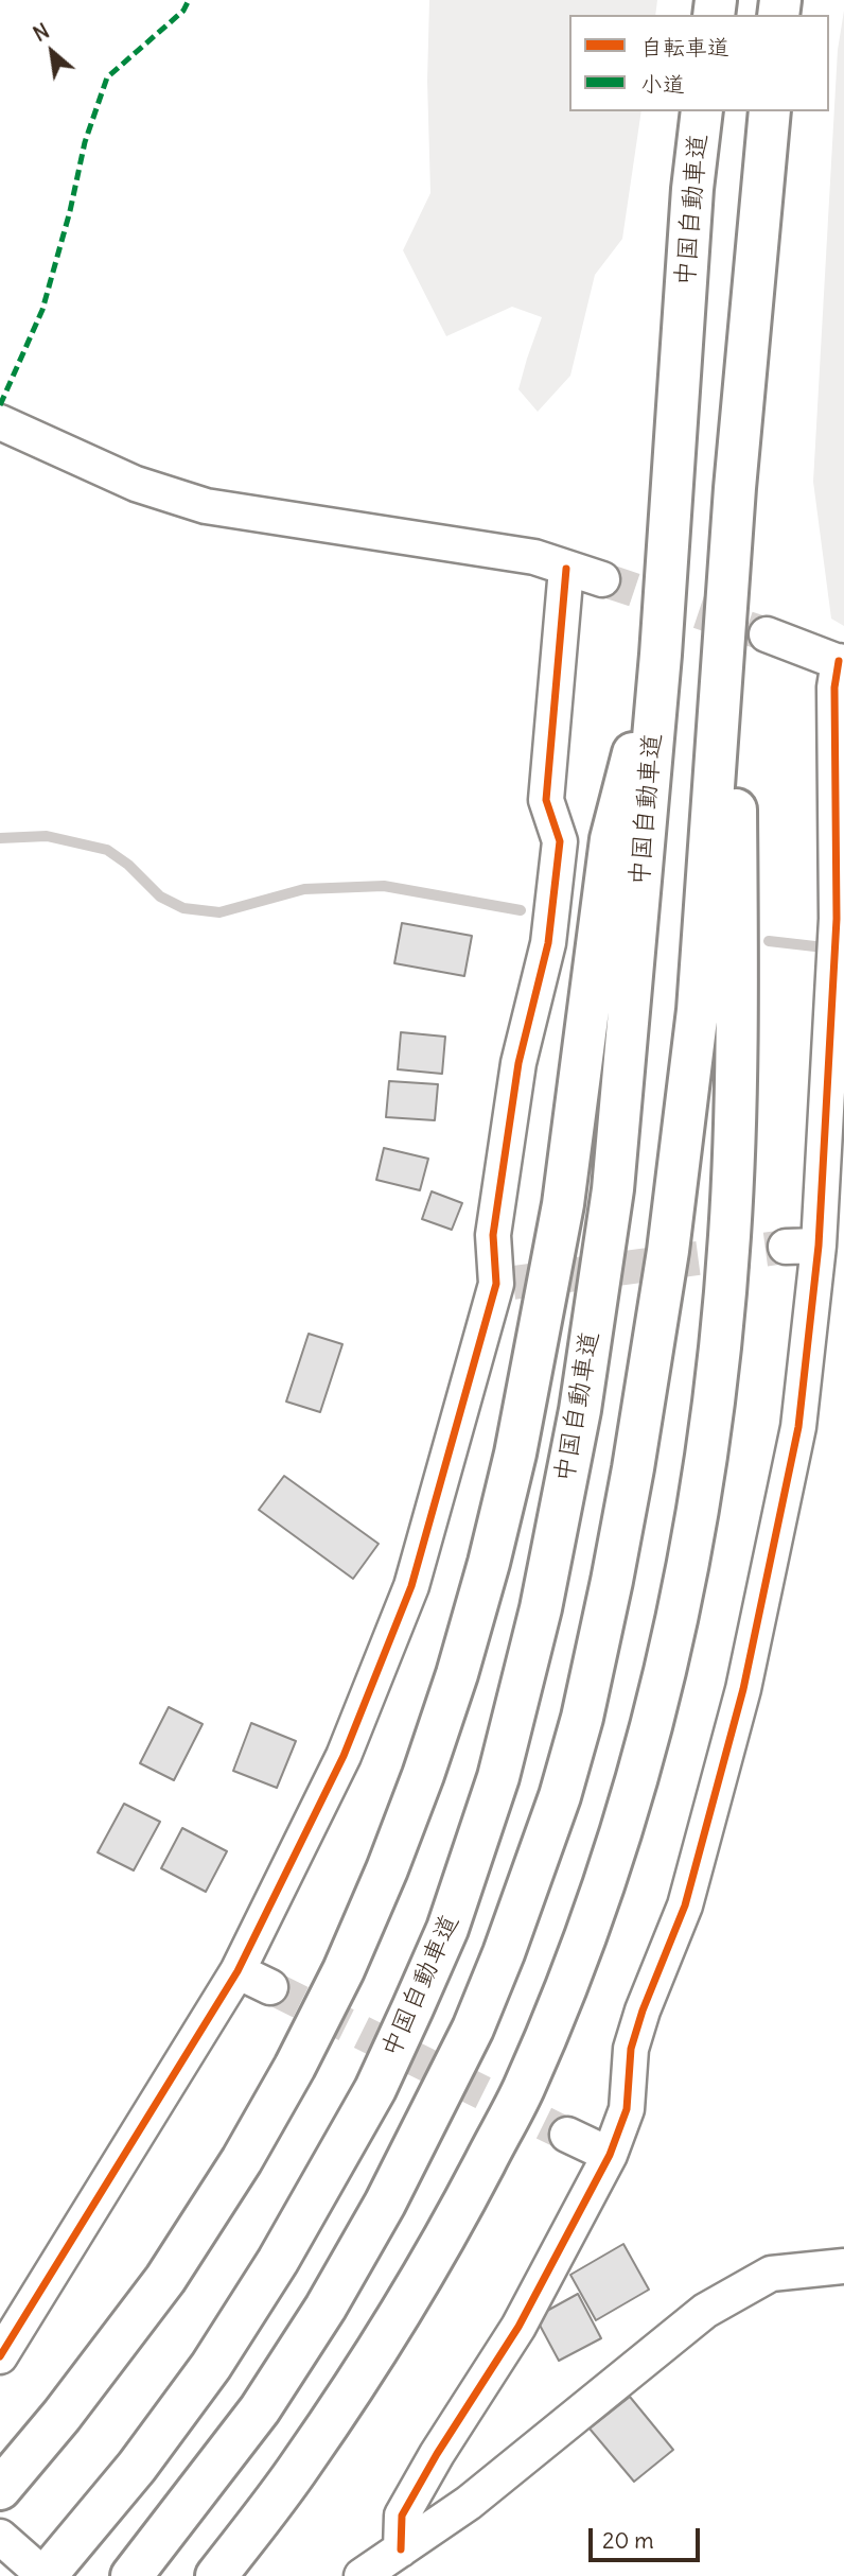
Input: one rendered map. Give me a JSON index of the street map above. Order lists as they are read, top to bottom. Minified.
{"streets":{"highway":["中国自動車道"]},"legend":["自転車道","小道"],"scale_bar":"20 m","north":"top left"}
